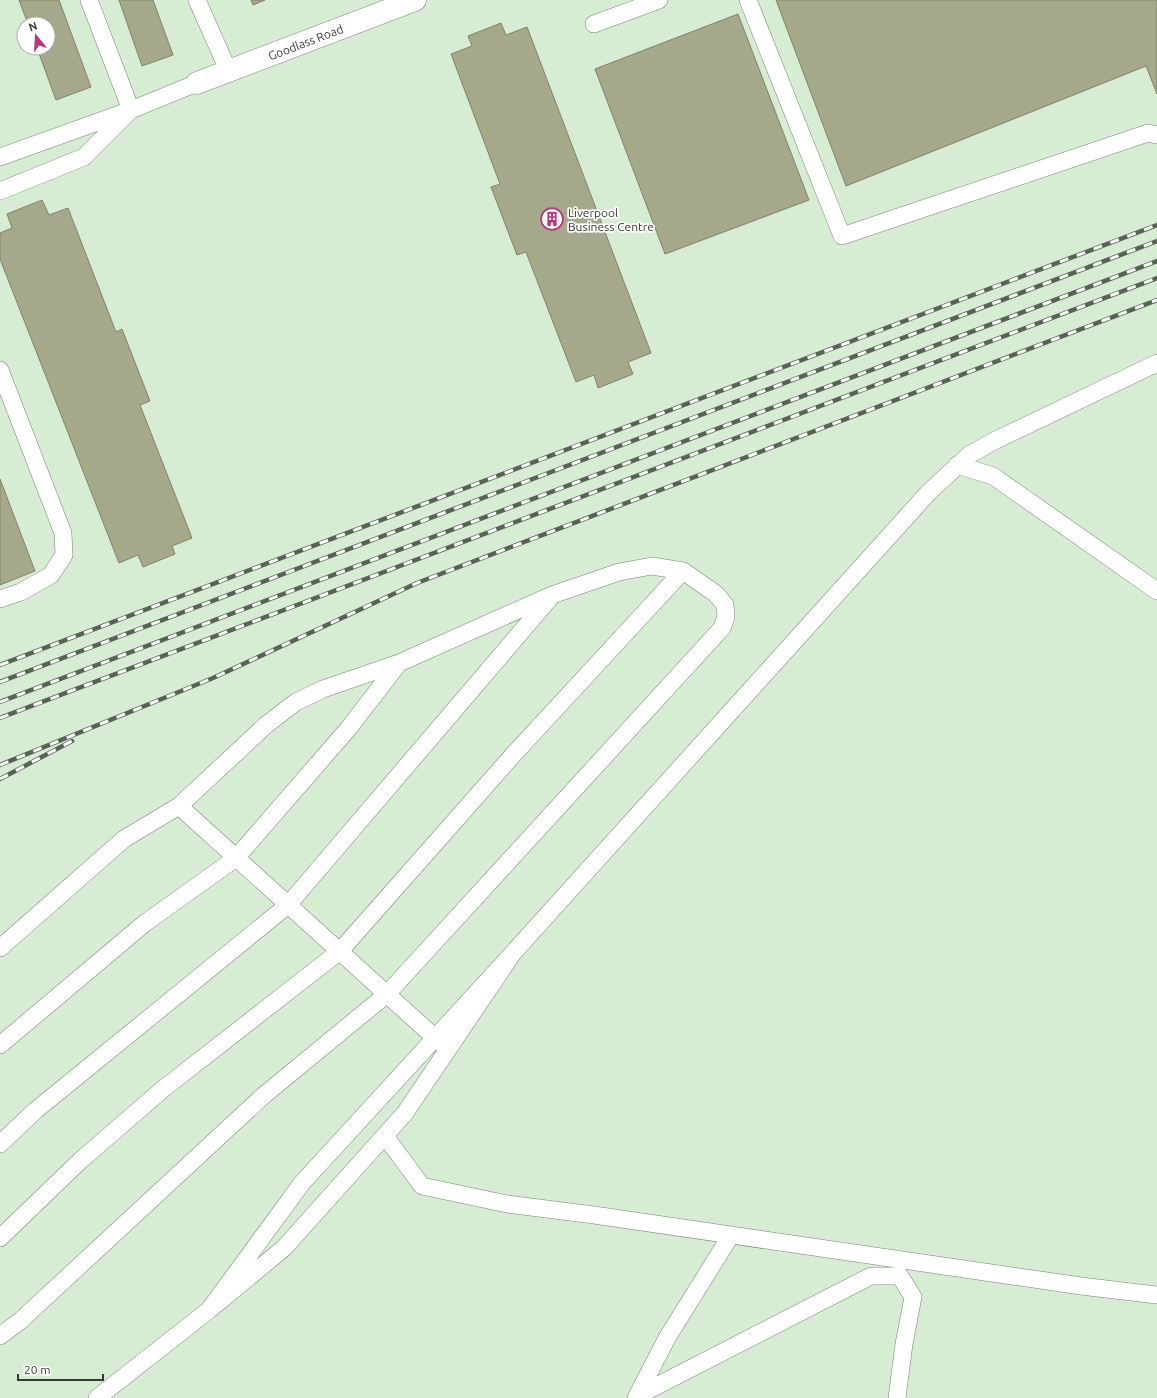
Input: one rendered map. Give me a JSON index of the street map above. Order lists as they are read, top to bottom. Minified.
{"streets":{"street":["Goodlass Road"]},"places":{"building":["Liverpool Business Centre"]},"scale_bar":"20 m","north":"top"}
